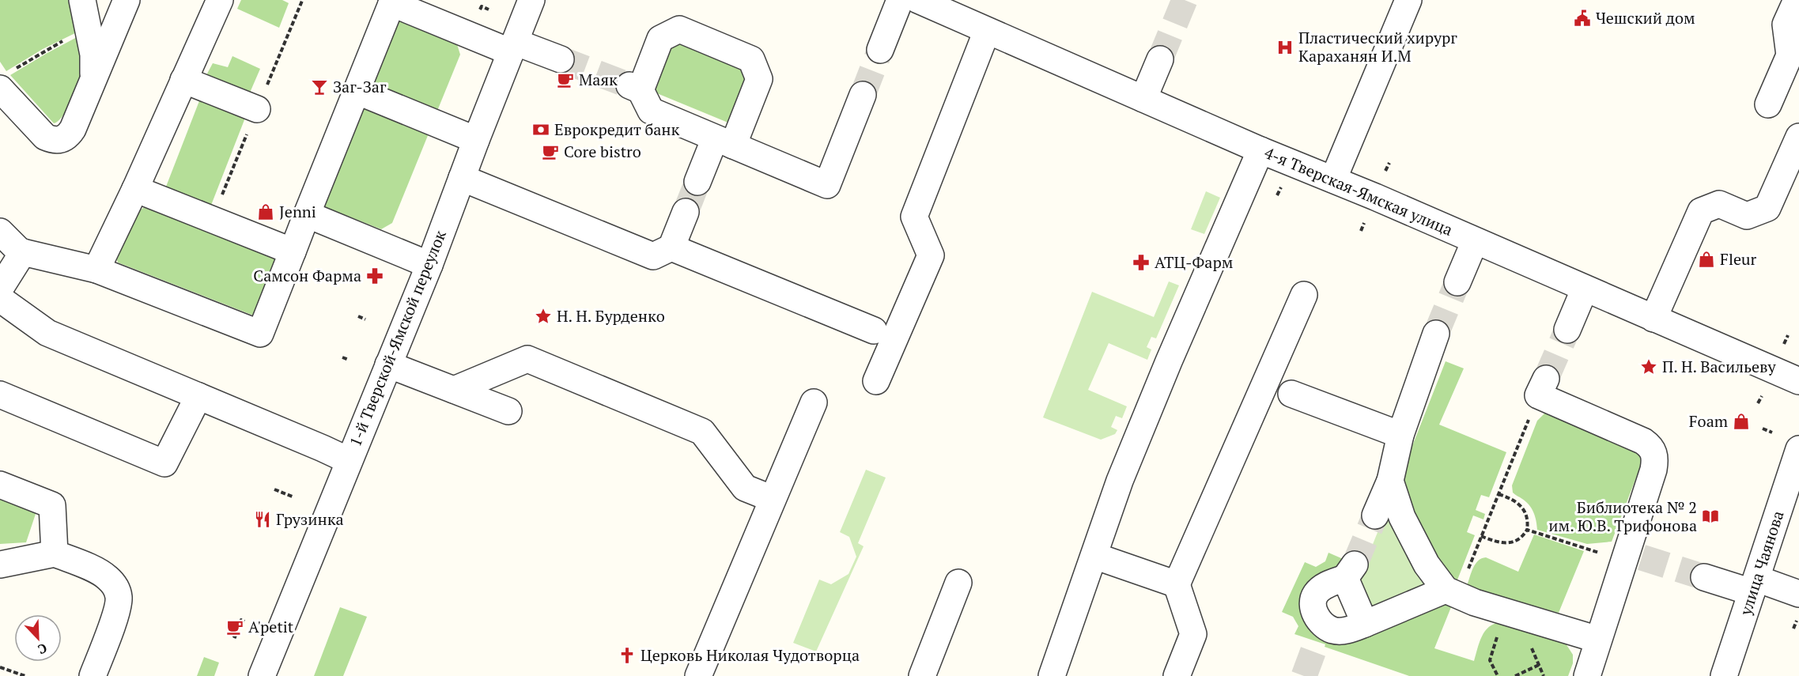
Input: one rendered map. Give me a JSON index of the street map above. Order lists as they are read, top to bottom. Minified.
{"streets":{"street":["4-я Тверская-Ямская улица","1-й Тверской-Ямской переулок","улица Чаянова"]},"places":{"public building":["Чешский дом"],"hospital":["Пластический хирург Караханян И.М"],"cafe":["Маяк","Core bistro","A'petit"],"bar":["Заг-Заг"],"bank":["Еврокредит банк"],"shop":["Jenni","Fleur","Foam"],"pharmacy":["АТЦ-Фарм","Самсон Фарма"],"place":["Н. Н. Бурденко","П. Н. Васильеву"],"library":["Библиотека № 2 им. Ю.В. Трифонова"],"restaurant":["Грузинка"],"church":["Церковь Николая Чудотворца"]},"north":"bottom right"}
